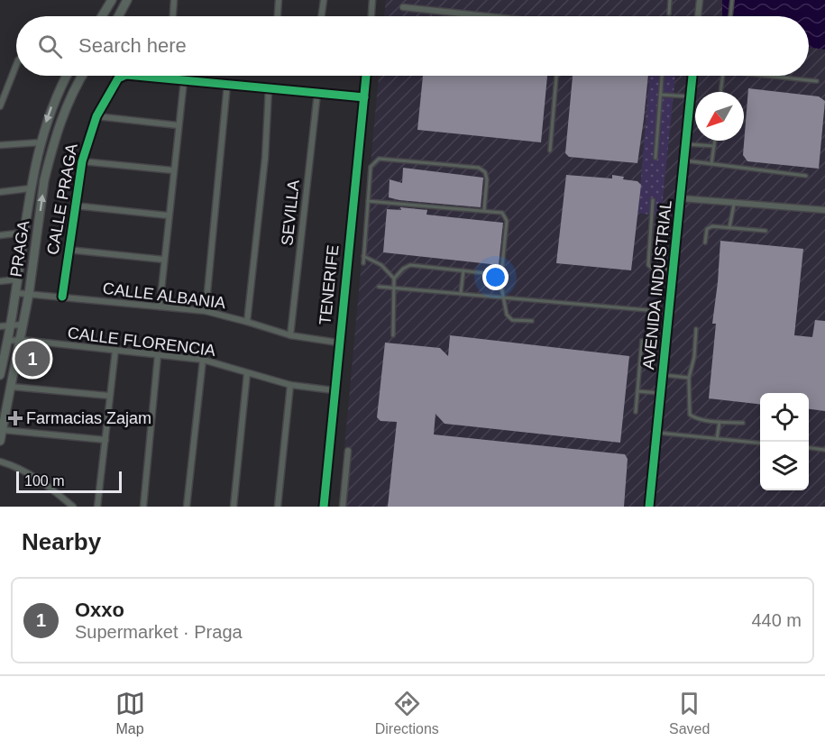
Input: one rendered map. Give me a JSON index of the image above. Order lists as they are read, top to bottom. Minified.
{"streets":{"street":["CALLE PRAGA","SEVILLA","PRAGA","TENERIFE","AVENIDA INDUSTRIAL","CALLE ALBANIA","CALLE FLORENCIA"]},"crossings":[["CALLE PRAGA","CALLE ALBANIA"],["SEVILLA","CALLE ALBANIA"],["PRAGA","CALLE ALBANIA"],["PRAGA","CALLE FLORENCIA"],["TENERIFE","CALLE ALBANIA"],["TENERIFE","CALLE FLORENCIA"]],"places":{"health":["Farmacias Zajam"]},"scale_bar":"100 m","north":"bottom left","page":{"search":"Search here","pins":"1","scale":"100 m","heading":"Nearby","list":[{"mark":"1","name":"Oxxo","note":"Supermarket · Praga","value":"440 m"}],"nav":["Map","Directions","Saved"]}}
